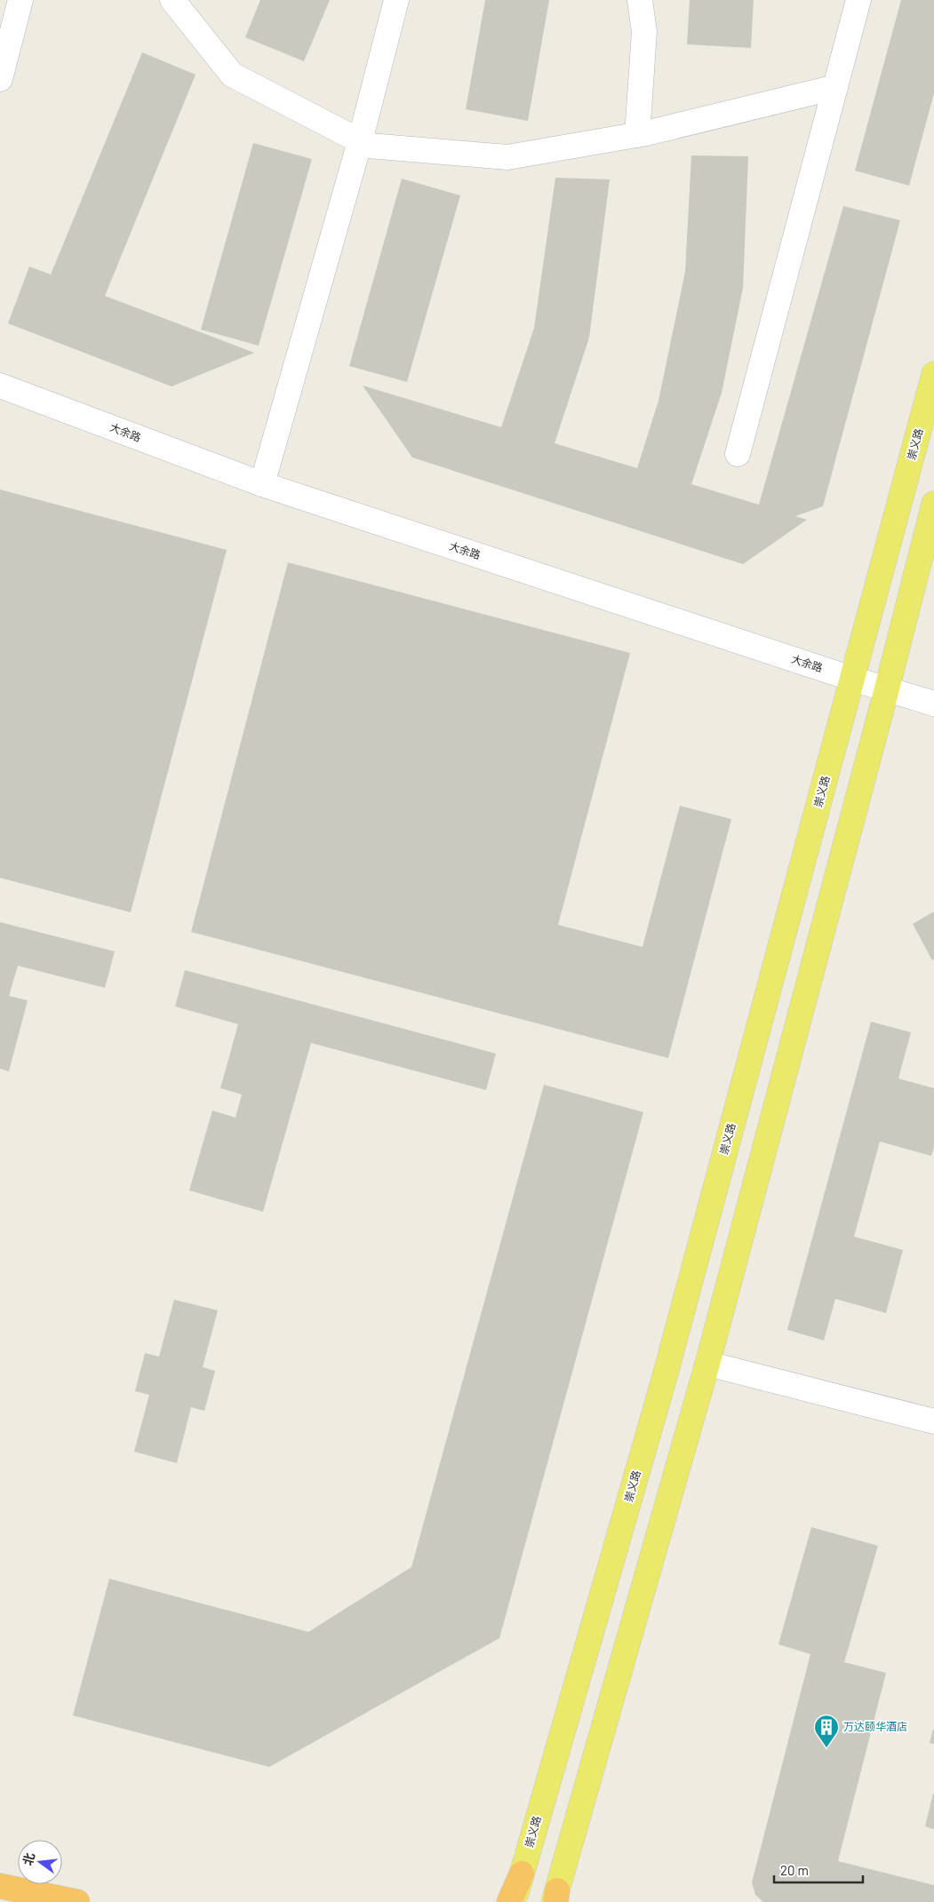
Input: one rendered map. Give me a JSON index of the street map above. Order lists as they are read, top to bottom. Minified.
{"streets":{"main road":["崇义路"],"street":["大余路"]},"crossings":[["大余路","崇义路"]],"places":{"building":["万达颐华酒店"]},"scale_bar":"20 m","north":"left"}
